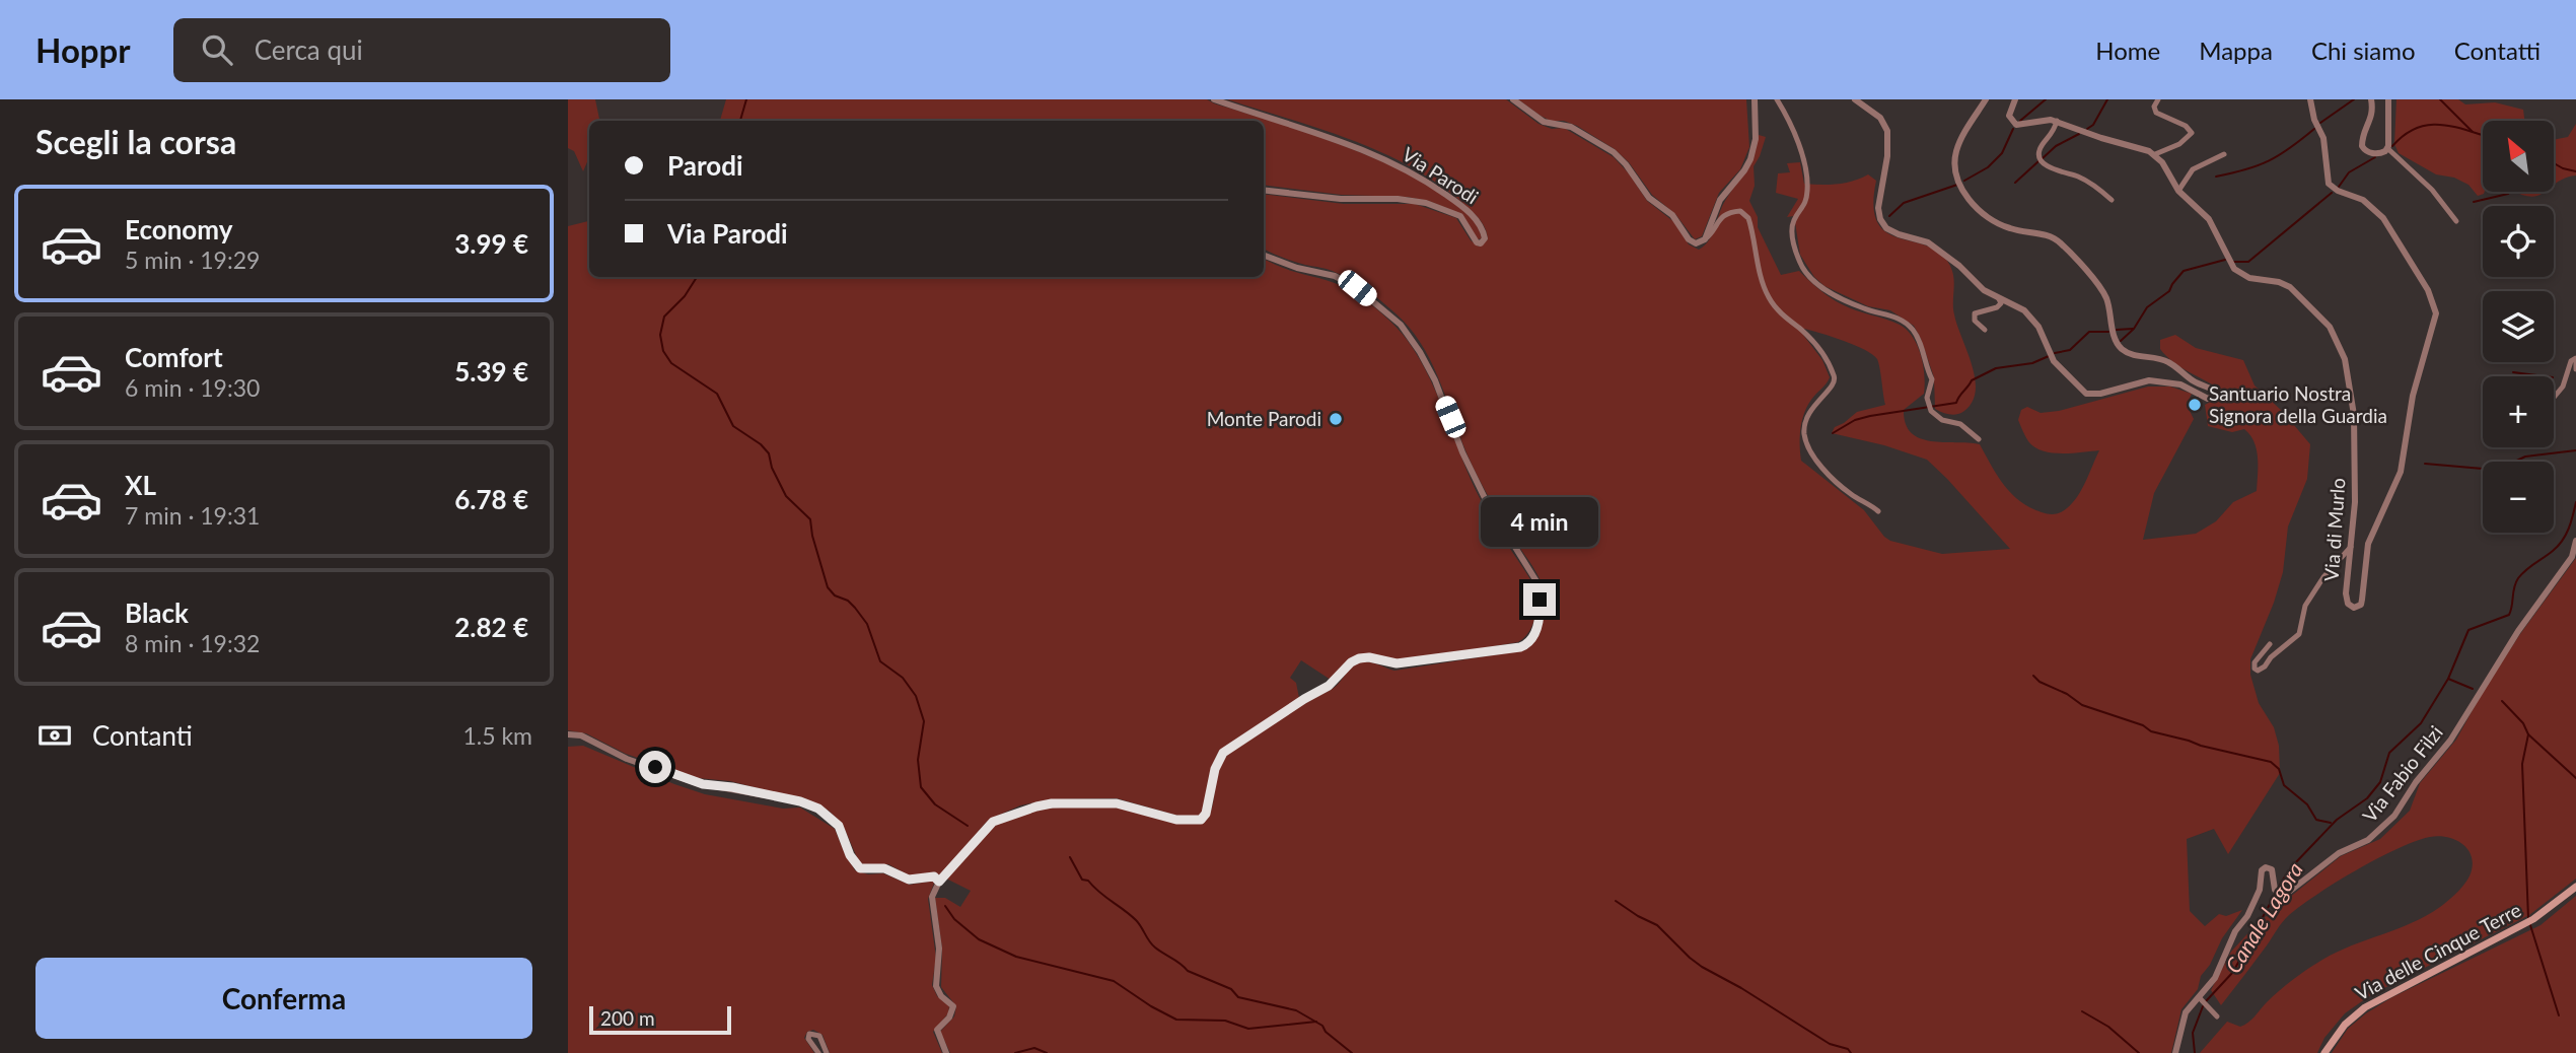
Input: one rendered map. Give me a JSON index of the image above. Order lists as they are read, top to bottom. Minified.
{"streets":{"main road":["Via delle Cinque Terre"],"street":["Via Parodi","Via di Murlo","Via Fabio Filzi"]},"water":["Canale Lagora"],"places":["Santuario Nostra Signora della Guardia","Monte Parodi"],"scale_bar":"200 m","north":"top left","page":{"header":"Hoppr","search":"Cerca qui","nav":["Home","Mappa","Chi siamo","Contatti"],"heading":"Scegli la corsa","map_buttons":["+","−"],"banner":["Parodi","Via Parodi"],"list":[{"name":"Economy","note":"5 min · 19:29","value":"3.99 €"},{"name":"Comfort","note":"6 min · 19:30","value":"5.39 €"},{"name":"XL","note":"7 min · 19:31","value":"6.78 €"},{"name":"Black","note":"8 min · 19:32","value":"2.82 €"}],"bubble":"4 min","pay":["Contanti","1.5 km"],"buttons":"Conferma","scale":"200 m"}}
